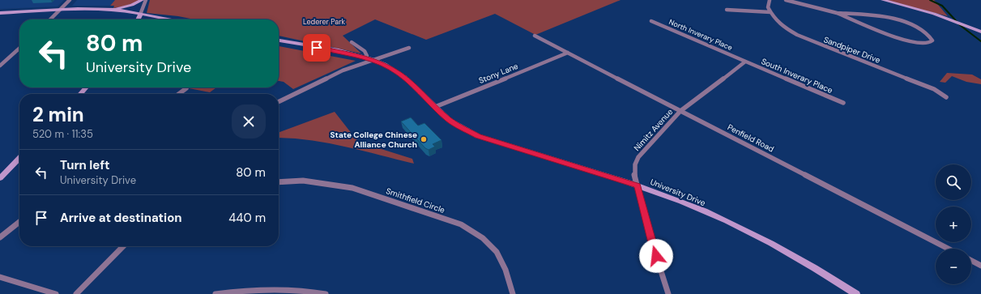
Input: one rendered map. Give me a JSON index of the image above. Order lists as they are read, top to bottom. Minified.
{"streets":{"main road":["University Drive"],"street":["North Inverary Place","Sandpiper Drive","Stony Lane","South Inverary Place","Nimitz Avenue","Penfield Road","Smithfield Circle"]},"crossings":[["North Inverary Place","South Inverary Place"],["North Inverary Place","Nimitz Avenue"],["Stony Lane","Penfield Road"],["Stony Lane","University Drive"],["South Inverary Place","Nimitz Avenue"],["Nimitz Avenue","Penfield Road"],["Nimitz Avenue","University Drive"]],"parks":["Lederer Park"],"places":["State College Chinese Alliance Church"],"page":{"turn":["80 m","University Drive"],"heading":["2 min","520 m · 11:35"],"list":[{"name":"Turn left","note":"University Drive","value":"80 m"},{"name":"Arrive at destination","value":"440 m"}],"map_buttons":["+","−"]}}
